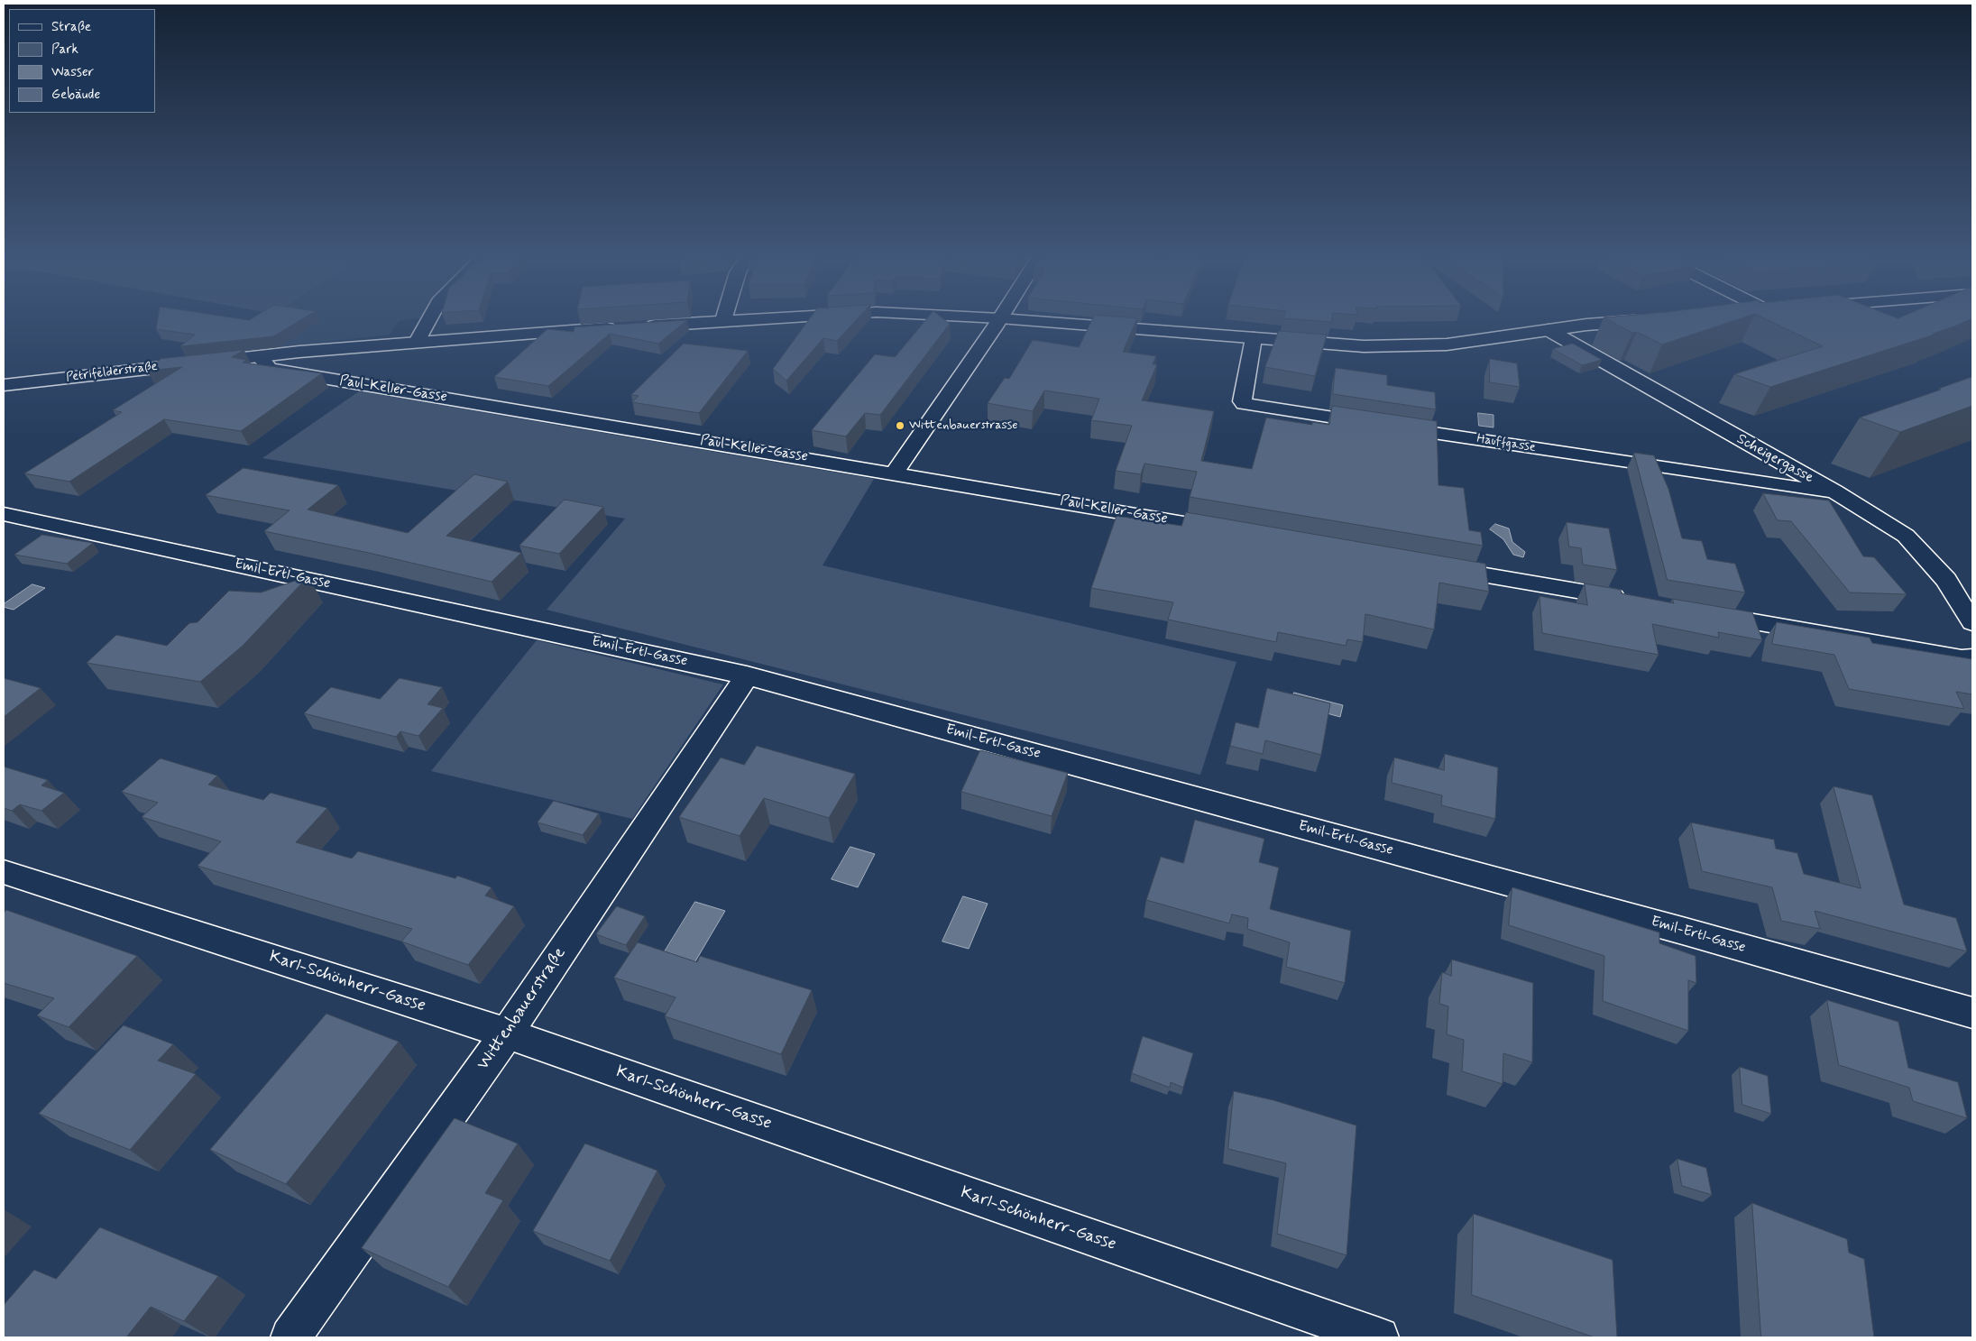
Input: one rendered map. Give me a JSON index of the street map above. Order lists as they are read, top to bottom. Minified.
{"streets":{"street":["Petrifelderstraße","Paul-Keller-Gasse","Hauffgasse","Scheigergasse","Emil-Ertl-Gasse","Karl-Schönherr-Gasse","Wittenbauerstraße"]},"crossings":[["Petrifelderstraße","Paul-Keller-Gasse"],["Petrifelderstraße","Hauffgasse"],["Petrifelderstraße","Scheigergasse"],["Hauffgasse","Scheigergasse"],["Emil-Ertl-Gasse","Wittenbauerstraße"],["Karl-Schönherr-Gasse","Wittenbauerstraße"]],"places":["Wittenbauerstrasse"],"legend":["Straße","Park","Wasser","Gebäude"]}
